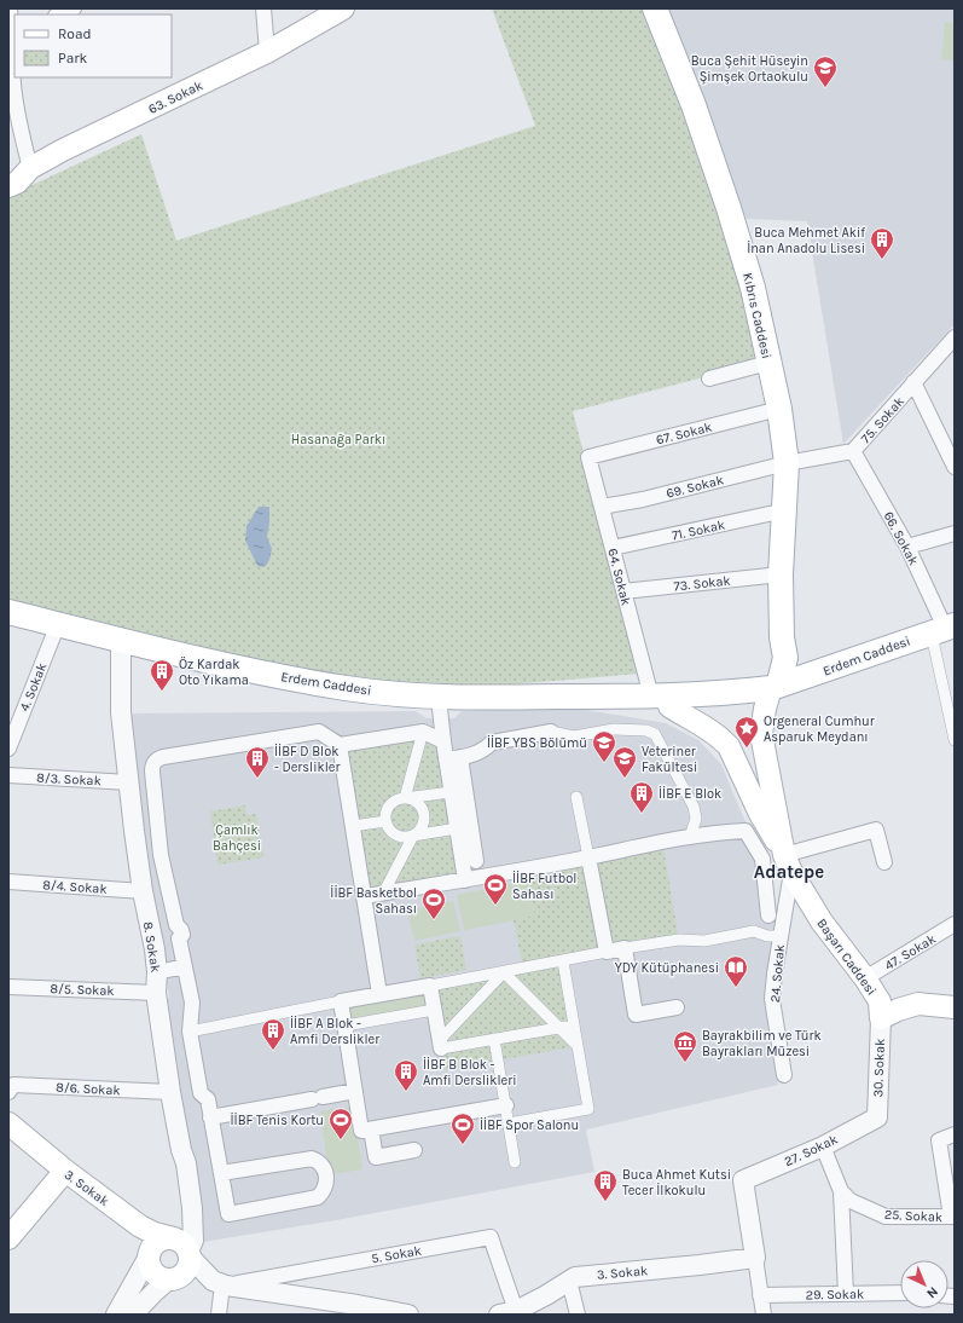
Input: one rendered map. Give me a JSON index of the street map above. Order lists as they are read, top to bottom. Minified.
{"streets":{"main road":["63. Sokak","Kıbrıs Caddesi","Erdem Caddesi","Başarı Caddesi","3. Sokak"],"street":["75. Sokak","67. Sokak","69. Sokak","71. Sokak","66. Sokak","64. Sokak","73. Sokak","4. Sokak","8/3. Sokak","8/4. Sokak","8. Sokak","47. Sokak","24. Sokak","8/5. Sokak","30. Sokak","8/6. Sokak","27. Sokak","25. Sokak","5. Sokak","29. Sokak"]},"crossings":[["Kıbrıs Caddesi","75. Sokak"],["Kıbrıs Caddesi","67. Sokak"],["Kıbrıs Caddesi","69. Sokak"],["Kıbrıs Caddesi","71. Sokak"],["Kıbrıs Caddesi","73. Sokak"],["Kıbrıs Caddesi","Erdem Caddesi"],["Kıbrıs Caddesi","Başarı Caddesi"],["75. Sokak","69. Sokak"],["75. Sokak","66. Sokak"],["67. Sokak","64. Sokak"],["69. Sokak","64. Sokak"],["71. Sokak","64. Sokak"],["66. Sokak","Erdem Caddesi"],["64. Sokak","73. Sokak"],["64. Sokak","Erdem Caddesi"],["64. Sokak","Başarı Caddesi"],["Erdem Caddesi","4. Sokak"],["Erdem Caddesi","8. Sokak"],["Erdem Caddesi","Başarı Caddesi"],["8/3. Sokak","8. Sokak"],["8/4. Sokak","8. Sokak"],["8. Sokak","8/5. Sokak"],["8. Sokak","8/6. Sokak"],["8. Sokak","3. Sokak"],["47. Sokak","Başarı Caddesi"],["Başarı Caddesi","24. Sokak"],["Başarı Caddesi","30. Sokak"],["30. Sokak","27. Sokak"],["27. Sokak","3. Sokak"],["3. Sokak","5. Sokak"]],"districts":["Adatepe"],"parks":["Hasanağa Parkı","Çamlık Bahçesi"],"places":{"school or university":["Buca Şehit Hüseyin Şimşek Ortaokulu","İİBF YBS Bölümü","Veteriner Fakültesi"],"building":["Buca Mehmet Akif İnan Anadolu Lisesi","Öz Kardak Oto Yıkama","İİBF D Blok - Derslikler","İİBF E Blok","İİBF A Blok - Amfi Derslikler","İİBF B Blok - Amfi Derslikleri","Buca Ahmet Kutsi Tecer İlkokulu"],"place":["Orgeneral Cumhur Asparuk Meydanı"],"sports":["İİBF Futbol Sahası","İİBF Basketbol Sahası","İİBF Tenis Kortu","İİBF Spor Salonu"],"library":["YDY Kütüphanesi"],"museum":["Bayrakbilim ve Türk Bayrakları Müzesi"]},"legend":["Road","Park"],"north":"bottom right"}
